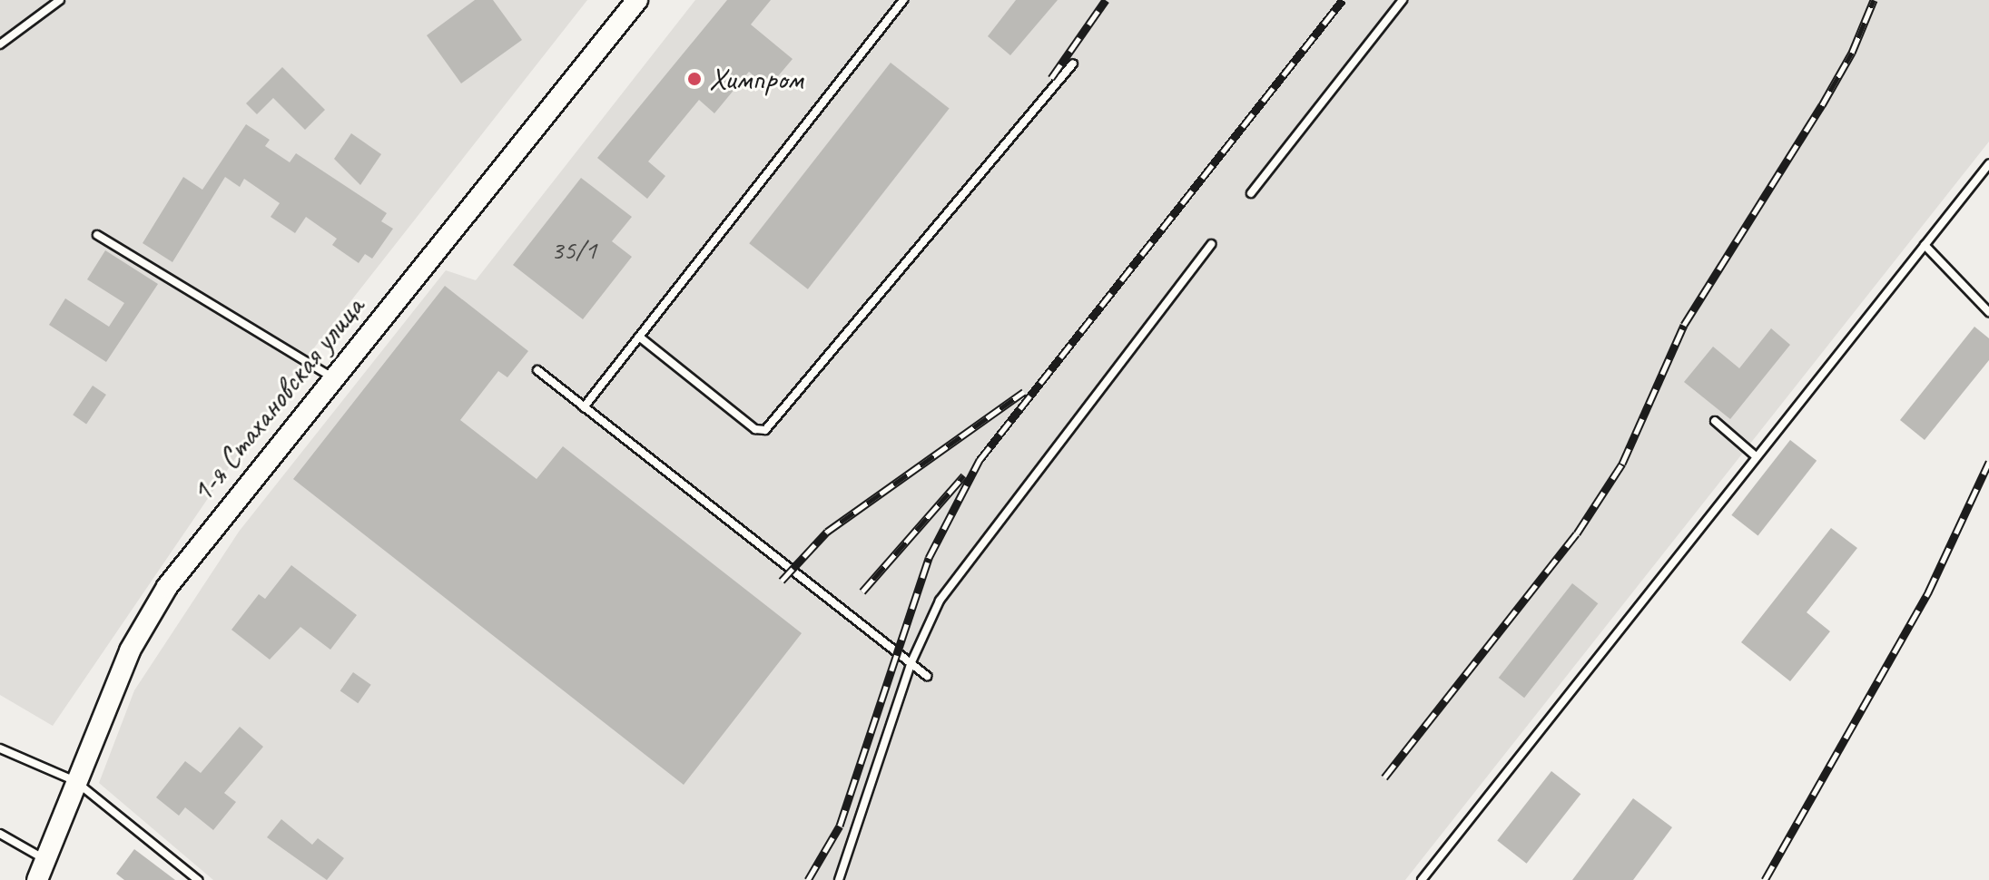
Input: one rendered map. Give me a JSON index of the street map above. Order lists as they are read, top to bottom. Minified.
{"streets":{"main road":["1-я Стахановская улица"]},"places":["Химпром"],"house_numbers":["35/1"]}
